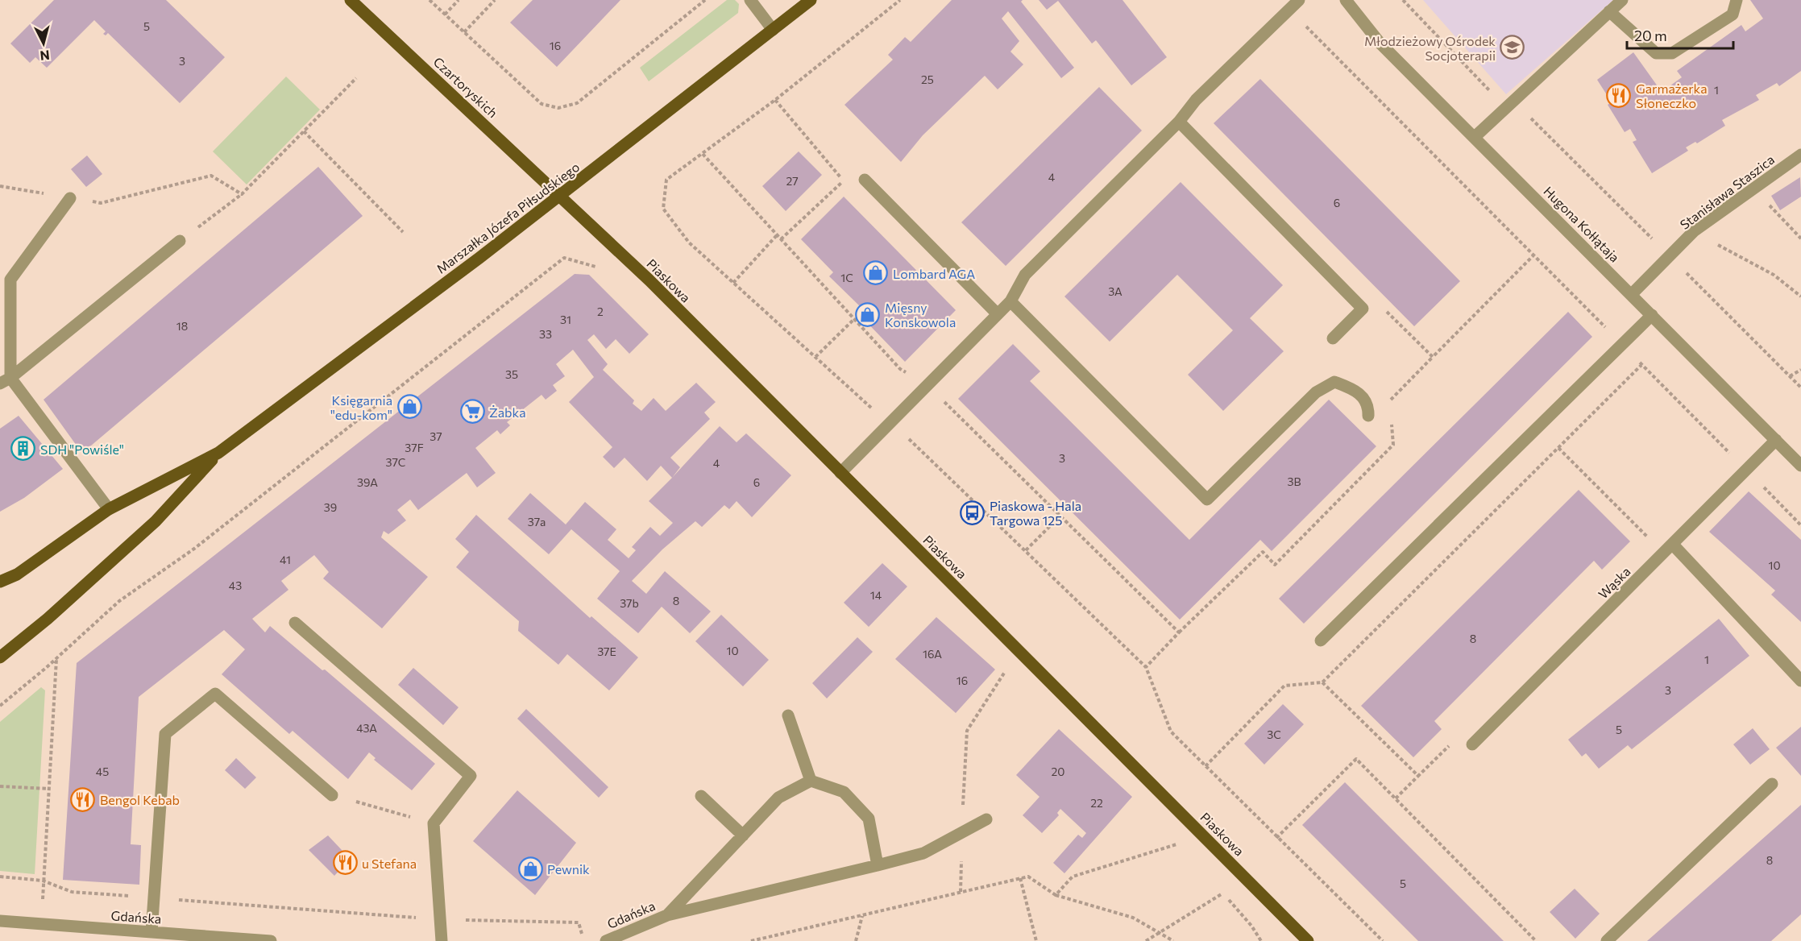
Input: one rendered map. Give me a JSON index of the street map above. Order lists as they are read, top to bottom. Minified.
{"streets":{"main road":["Czartoryskich","Marszałka Józefa Piłsudskiego","Piaskowa"],"street":["Stanisława Staszica","Hugona Kołłątaja","Wąska","Gdańska"]},"crossings":[["Czartoryskich","Marszałka Józefa Piłsudskiego"],["Czartoryskich","Piaskowa"],["Stanisława Staszica","Hugona Kołłątaja"],["Marszałka Józefa Piłsudskiego","Piaskowa"],["Hugona Kołłątaja","Wąska"]],"places":{"school or university":["Młodzieżowy Ośrodek Socjoterapii"],"restaurant":["Garmażerka Słoneczko","Bengol Kebab","u Stefana"],"shop":["Lombard AGA","Mięsny Konskowola","Księgarnia \"edu-kom\"","Pewnik"],"supermarket":["Żabka"],"building":["SDH \"Powiśle\""],"bus stop":["Piaskowa - Hala Targowa 125"]},"house_numbers":["5","16","3","25","1","4","27","6","1C","3A","2","31","18","33","35","37","37F","3","37C","4","3B","39A","6","39","37a","41","10","43","14","8","37b","8","10","37E","16A","1","16","3","43A","5","3C","45","20","22","8","5"],"scale_bar":"20 m","north":"bottom"}
